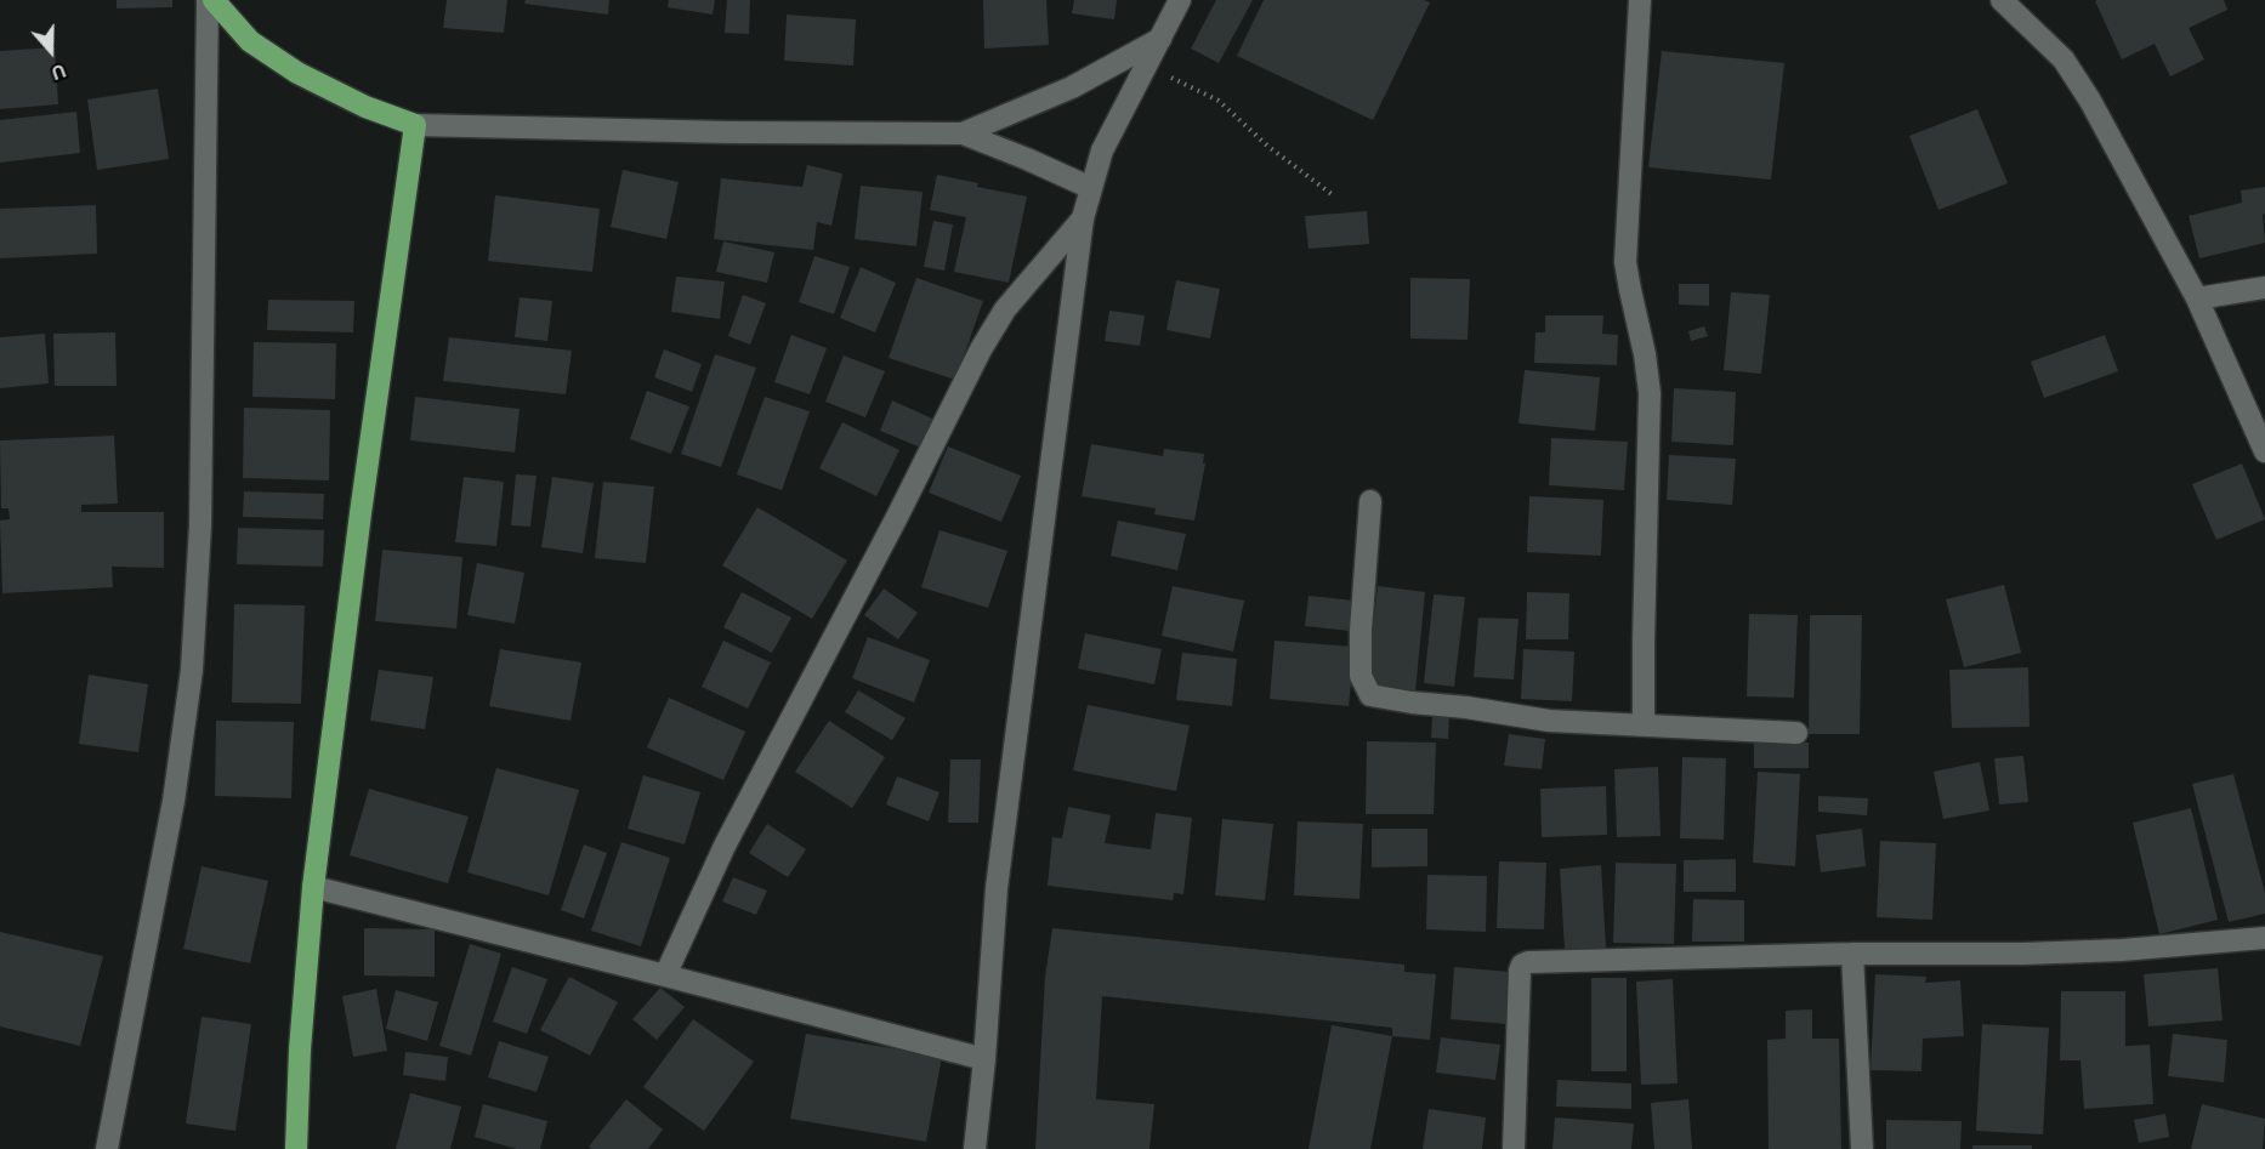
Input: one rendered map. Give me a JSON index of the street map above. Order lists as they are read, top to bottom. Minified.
{"north":"bottom"}
